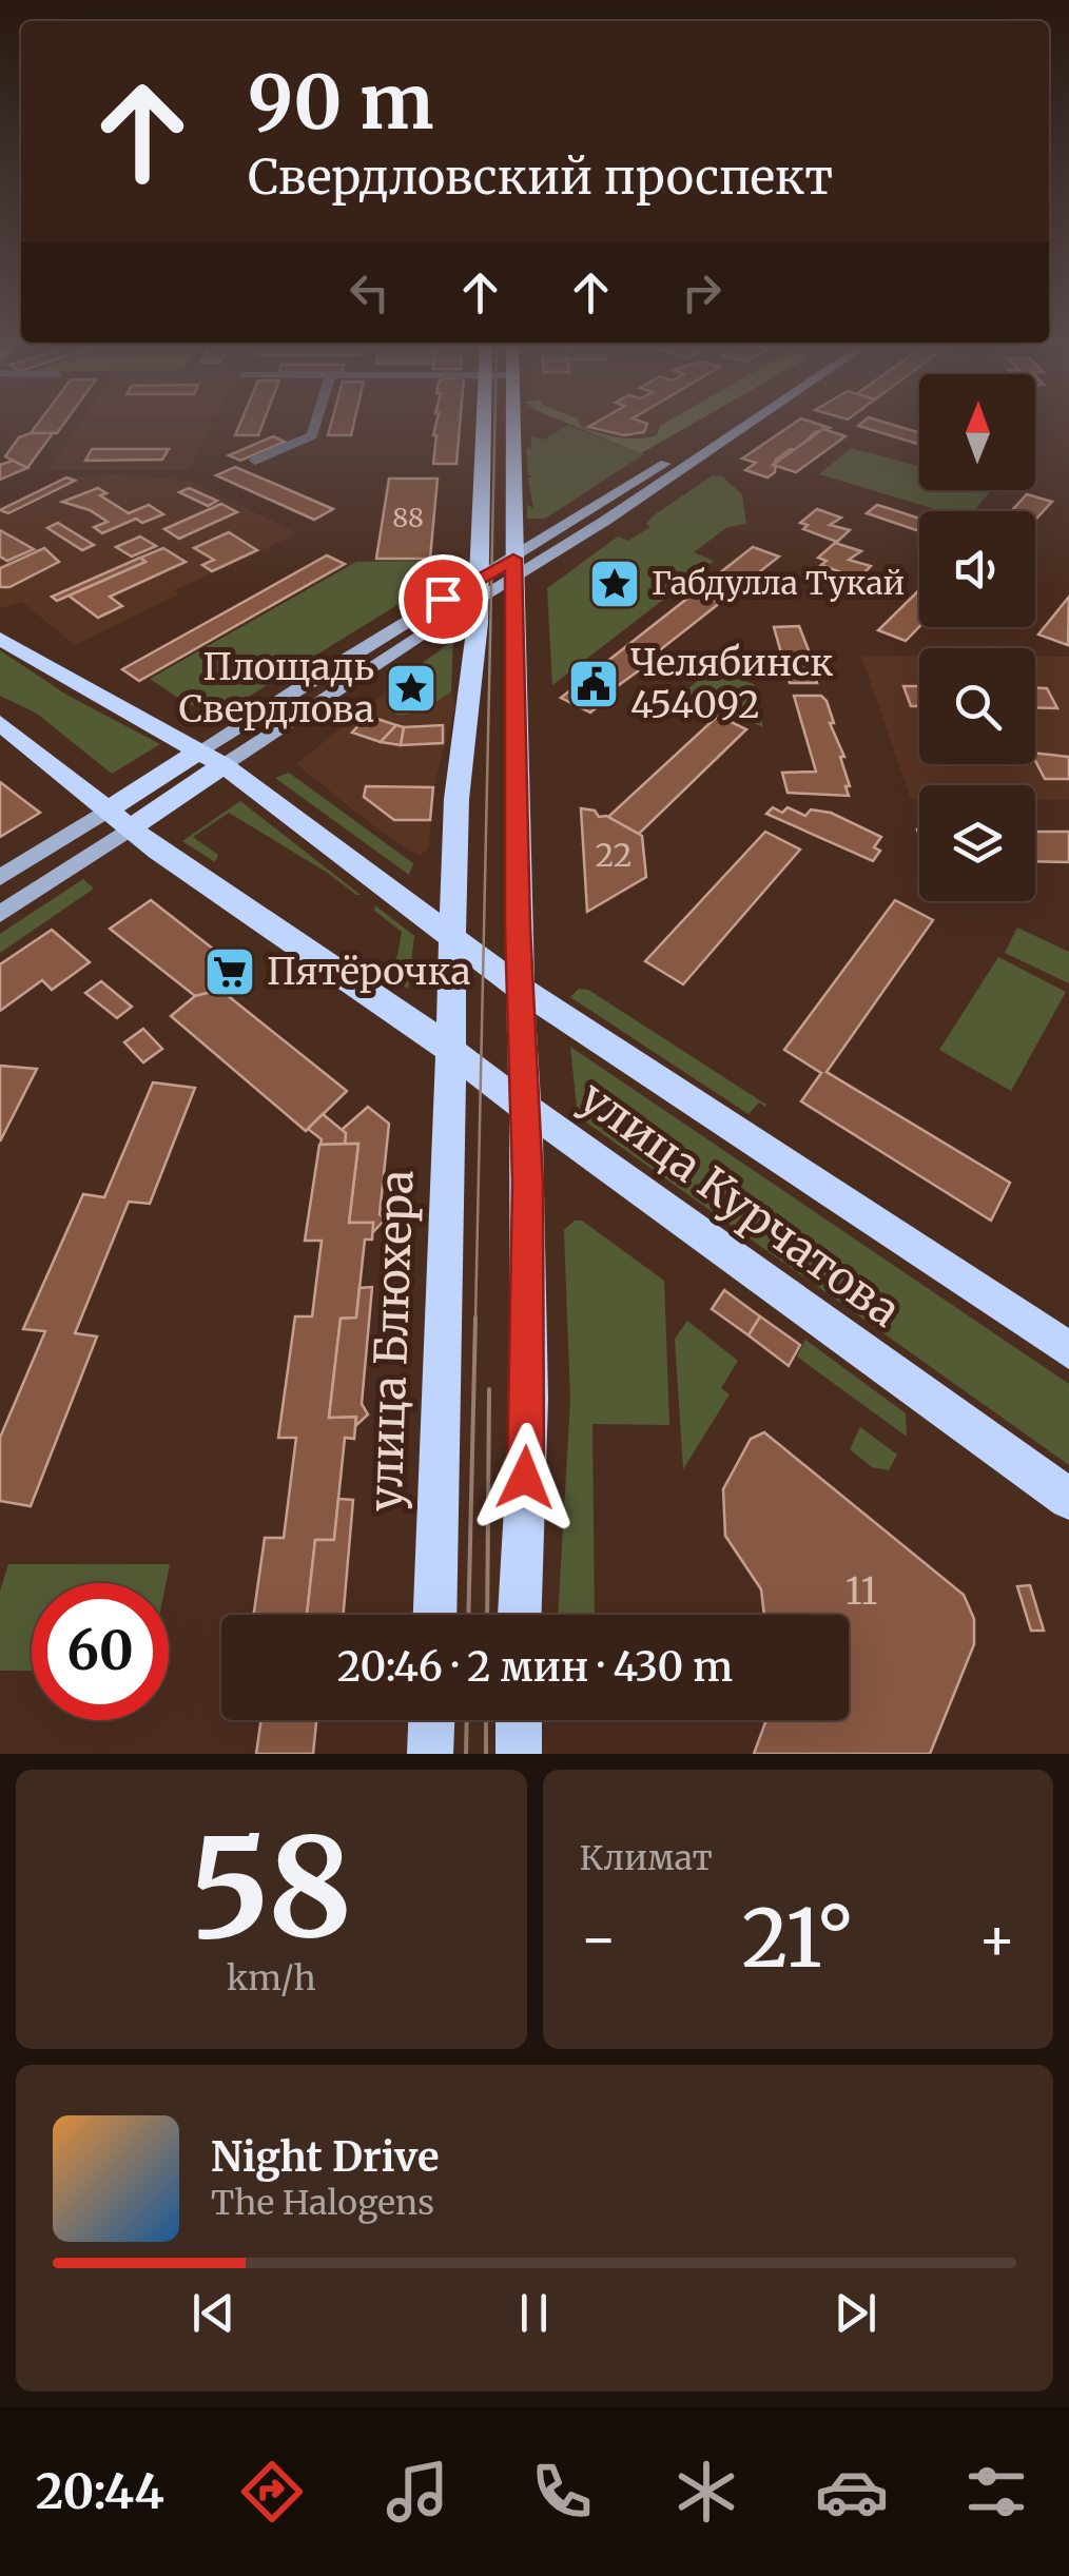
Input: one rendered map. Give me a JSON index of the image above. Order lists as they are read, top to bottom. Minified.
{"streets":{"main road":["улица Курчатова","улица Блюхера"]},"crossings":[["улица Курчатова","улица Блюхера"]],"places":{"place":["Габдулла Тукай","Площадь Свердлова"],"public building":["Челябинск 454092"],"supermarket":["Пятёрочка"]},"house_numbers":["88","22","11"],"north":"top","page":{"turn":["90 m","Свердловский проспект"],"limit":"60","trip":"20:46 · 2 мин · 430 m","tile":[["58","km/h"],"Климат"],"heat":["−","21°","+"],"song":["Night Drive","The Halogens"],"tabs":"20:44"}}
